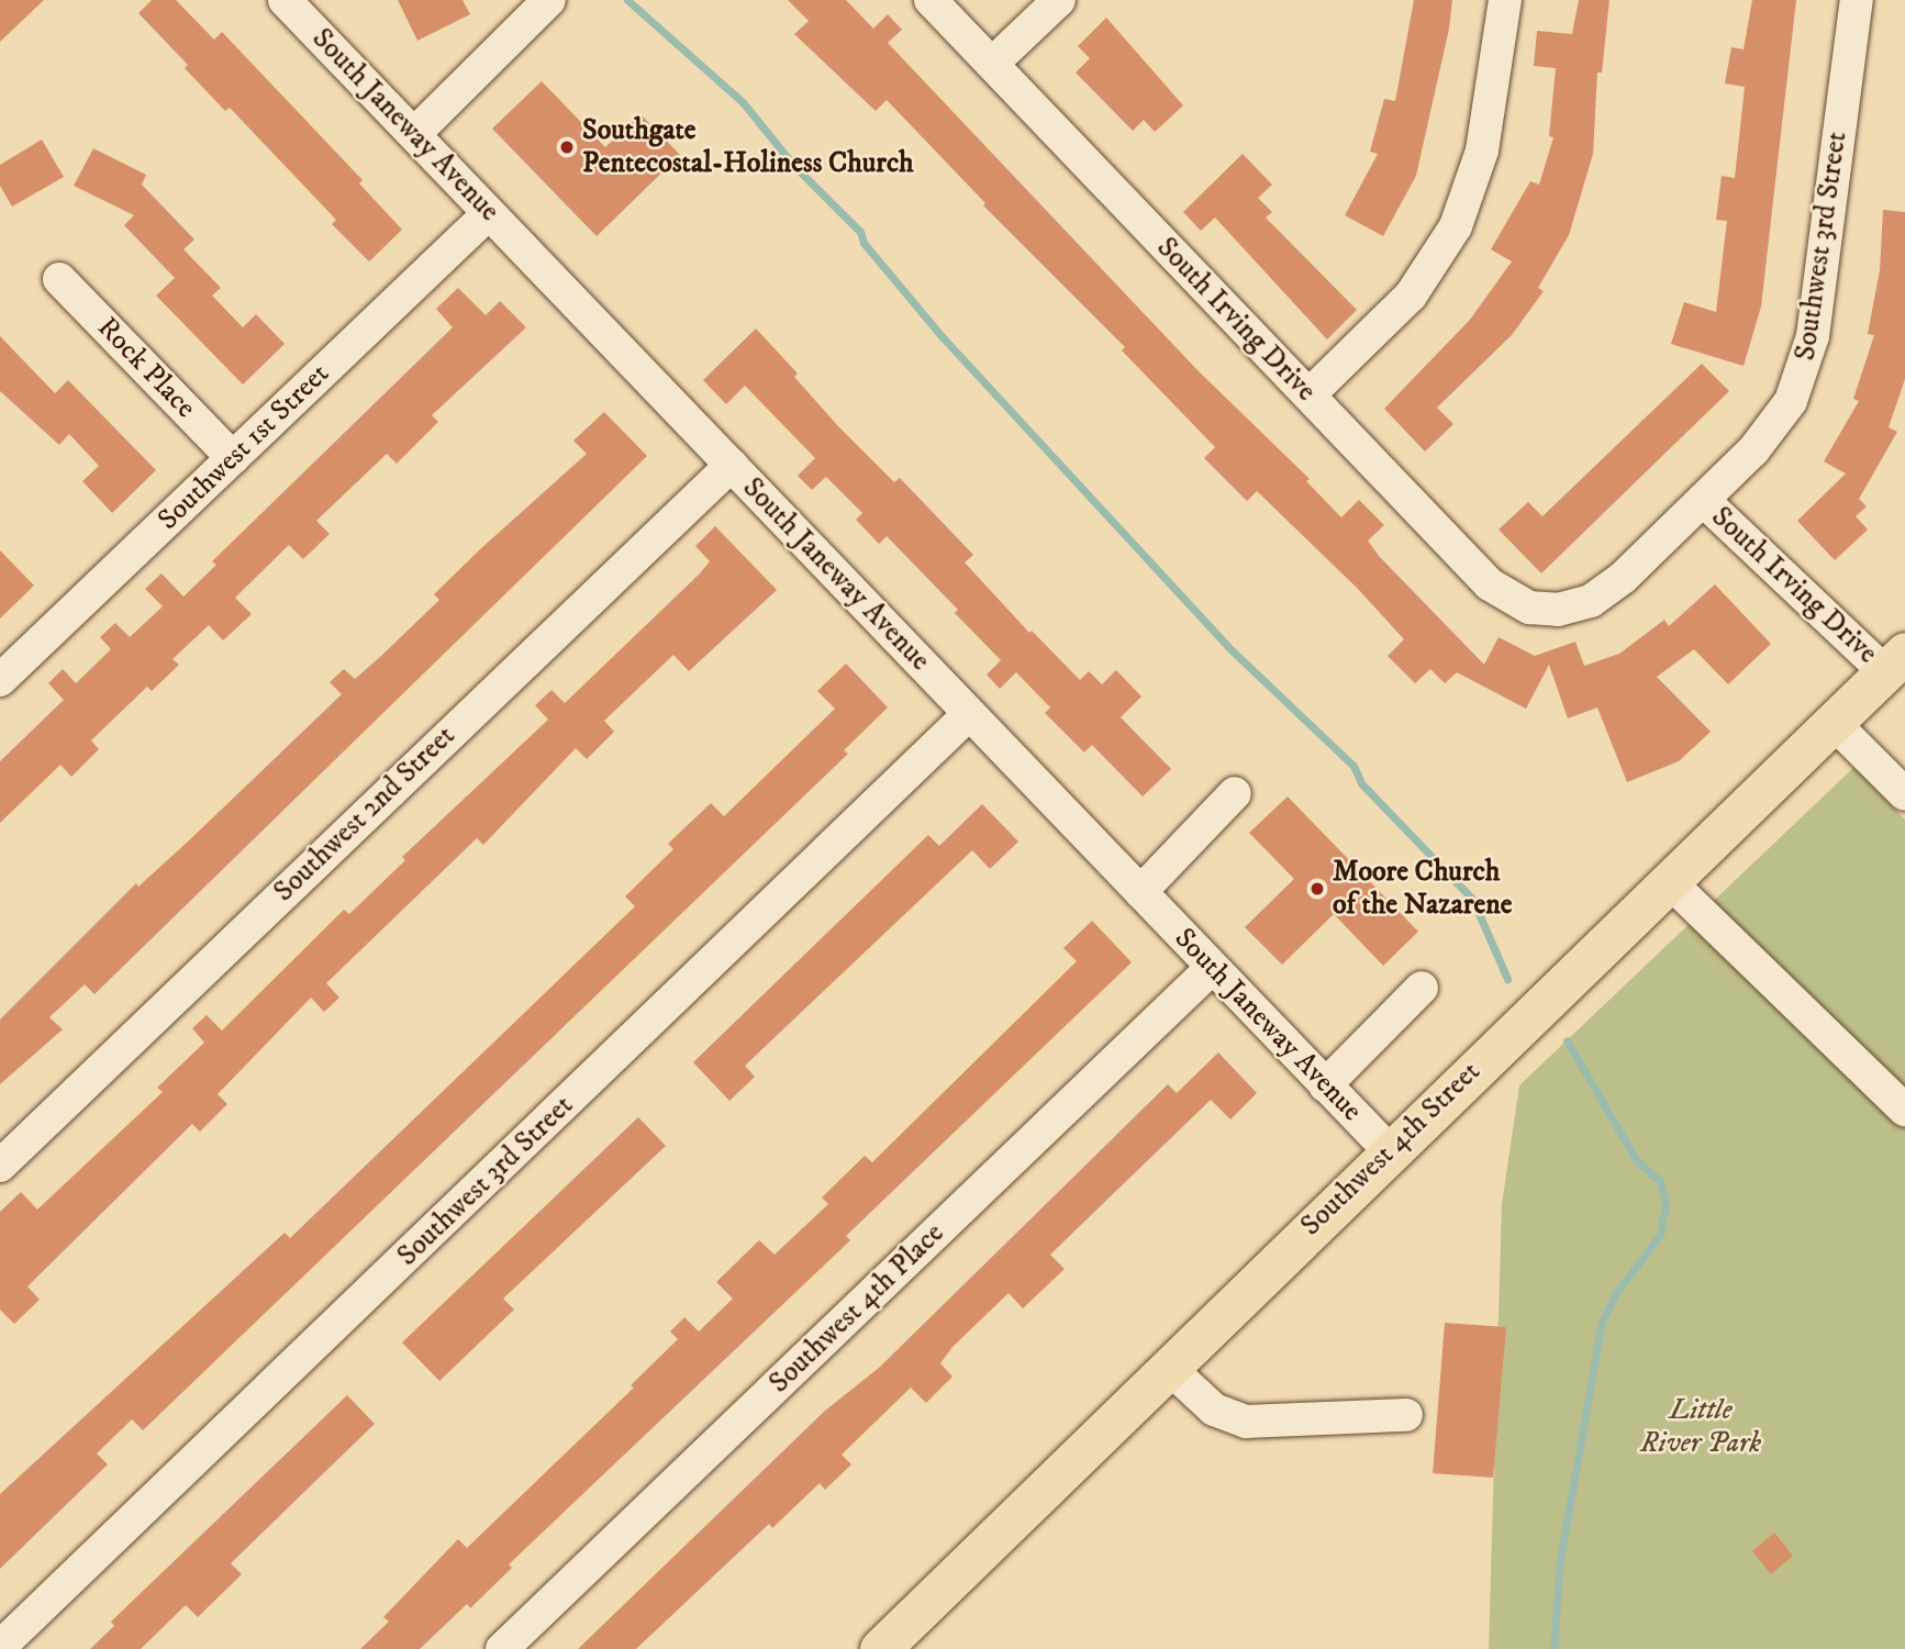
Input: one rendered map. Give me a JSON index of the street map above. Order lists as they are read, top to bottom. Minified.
{"streets":{"main road":["Southwest 4th Street"],"street":["South Janeway Avenue","Southwest 3rd Street","South Irving Drive","Rock Place","Southwest 1st Street","Southwest 2nd Street","Southwest 4th Place"]},"crossings":[["South Janeway Avenue","Southwest 3rd Street"],["South Janeway Avenue","Southwest 1st Street"],["South Janeway Avenue","Southwest 2nd Street"],["South Janeway Avenue","Southwest 4th Street"],["South Janeway Avenue","Southwest 4th Place"],["Southwest 3rd Street","South Irving Drive"],["South Irving Drive","Southwest 4th Street"],["Rock Place","Southwest 1st Street"]],"parks":["Little River Park"],"places":["Southgate Pentecostal-Holiness Church","Moore Church of the Nazarene"]}
